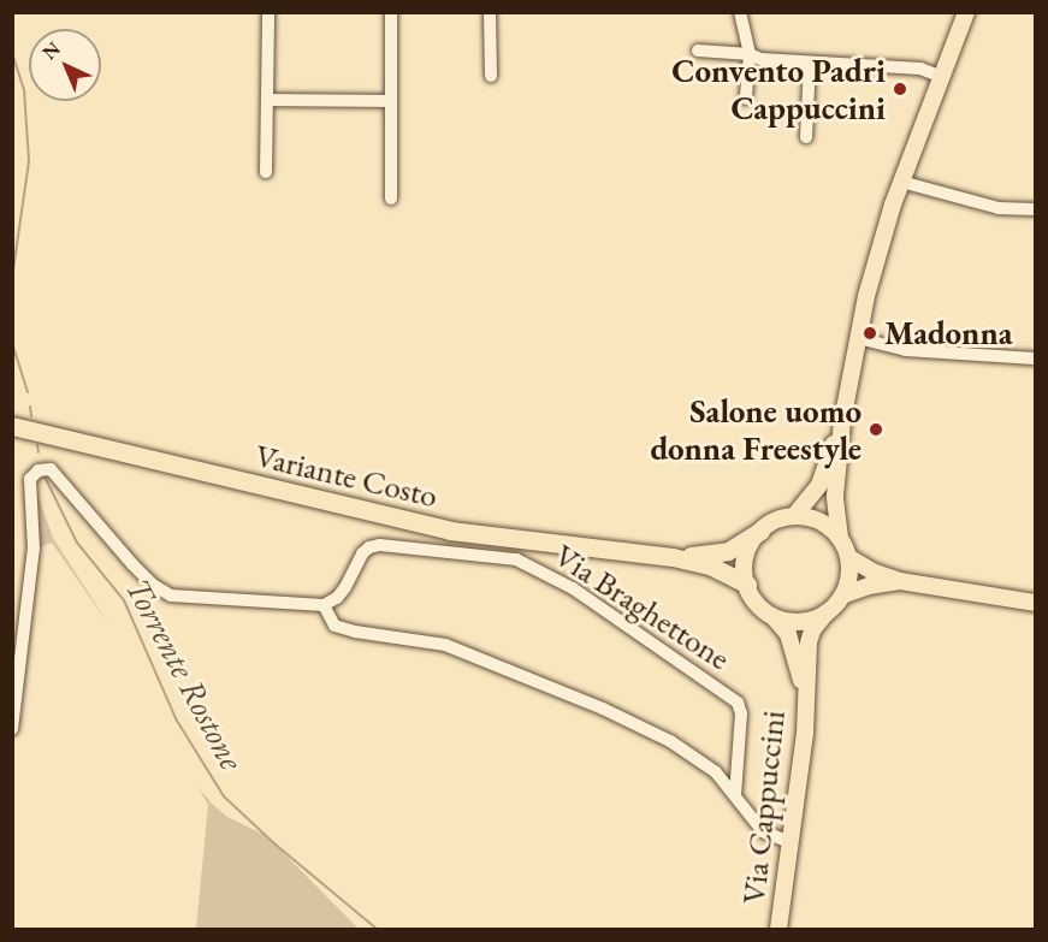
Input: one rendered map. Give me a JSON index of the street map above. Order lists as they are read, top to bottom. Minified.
{"streets":{"highway":["Variante Costo"],"main road":["Via Cappuccini"],"street":["Via Braghettone"]},"water":["Torrente Rostone"],"places":["Convento Padri Cappuccini","Madonna","Salone uomo donna Freestyle"],"north":"top left"}
